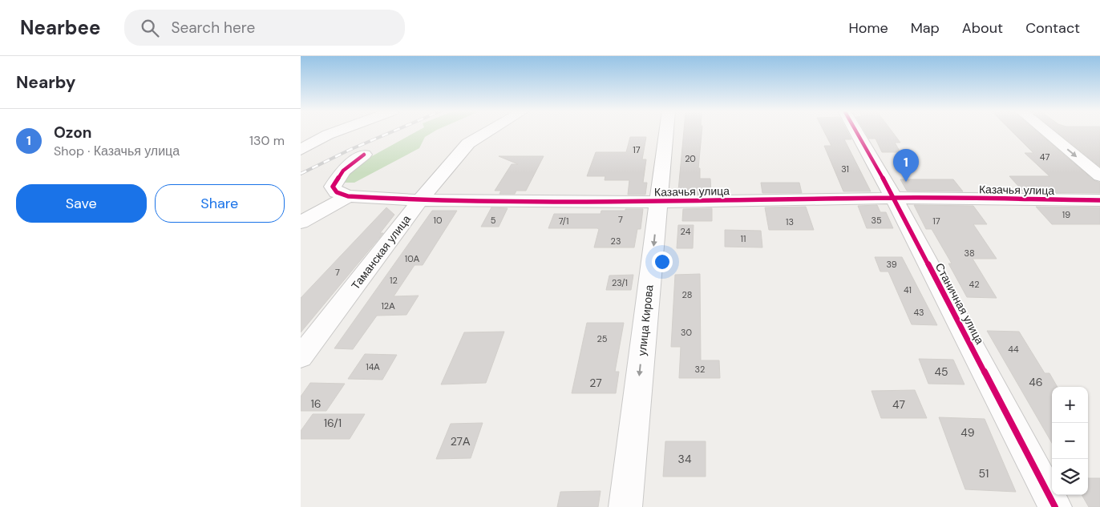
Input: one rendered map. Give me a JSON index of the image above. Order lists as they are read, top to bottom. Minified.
{"streets":{"street":["Казачья улица","Таманская улица","Станичная улица","улица Кирова"]},"crossings":[["Казачья улица","Таманская улица"],["Казачья улица","Станичная улица"],["Казачья улица","улица Кирова"]],"one_way":["улица Кирова"],"house_numbers":["17","47","20","31","19","7","10","5","35","7/1","17","13","24","11","23","38","10А","39","7","12","23/1","42","41","28","12А","43","30","25","44","14А","32","45","46","27","16","47","16/1","49","27А","34","51"],"page":{"header":"Nearbee","search":"Search here","nav":["Home","Map","About","Contact"],"heading":"Nearby","list":[{"mark":"1","name":"Ozon","note":"Shop · Казачья улица","value":"130 m"}],"pins":"1","buttons":["Save","Share"],"map_buttons":["+","−"]}}
